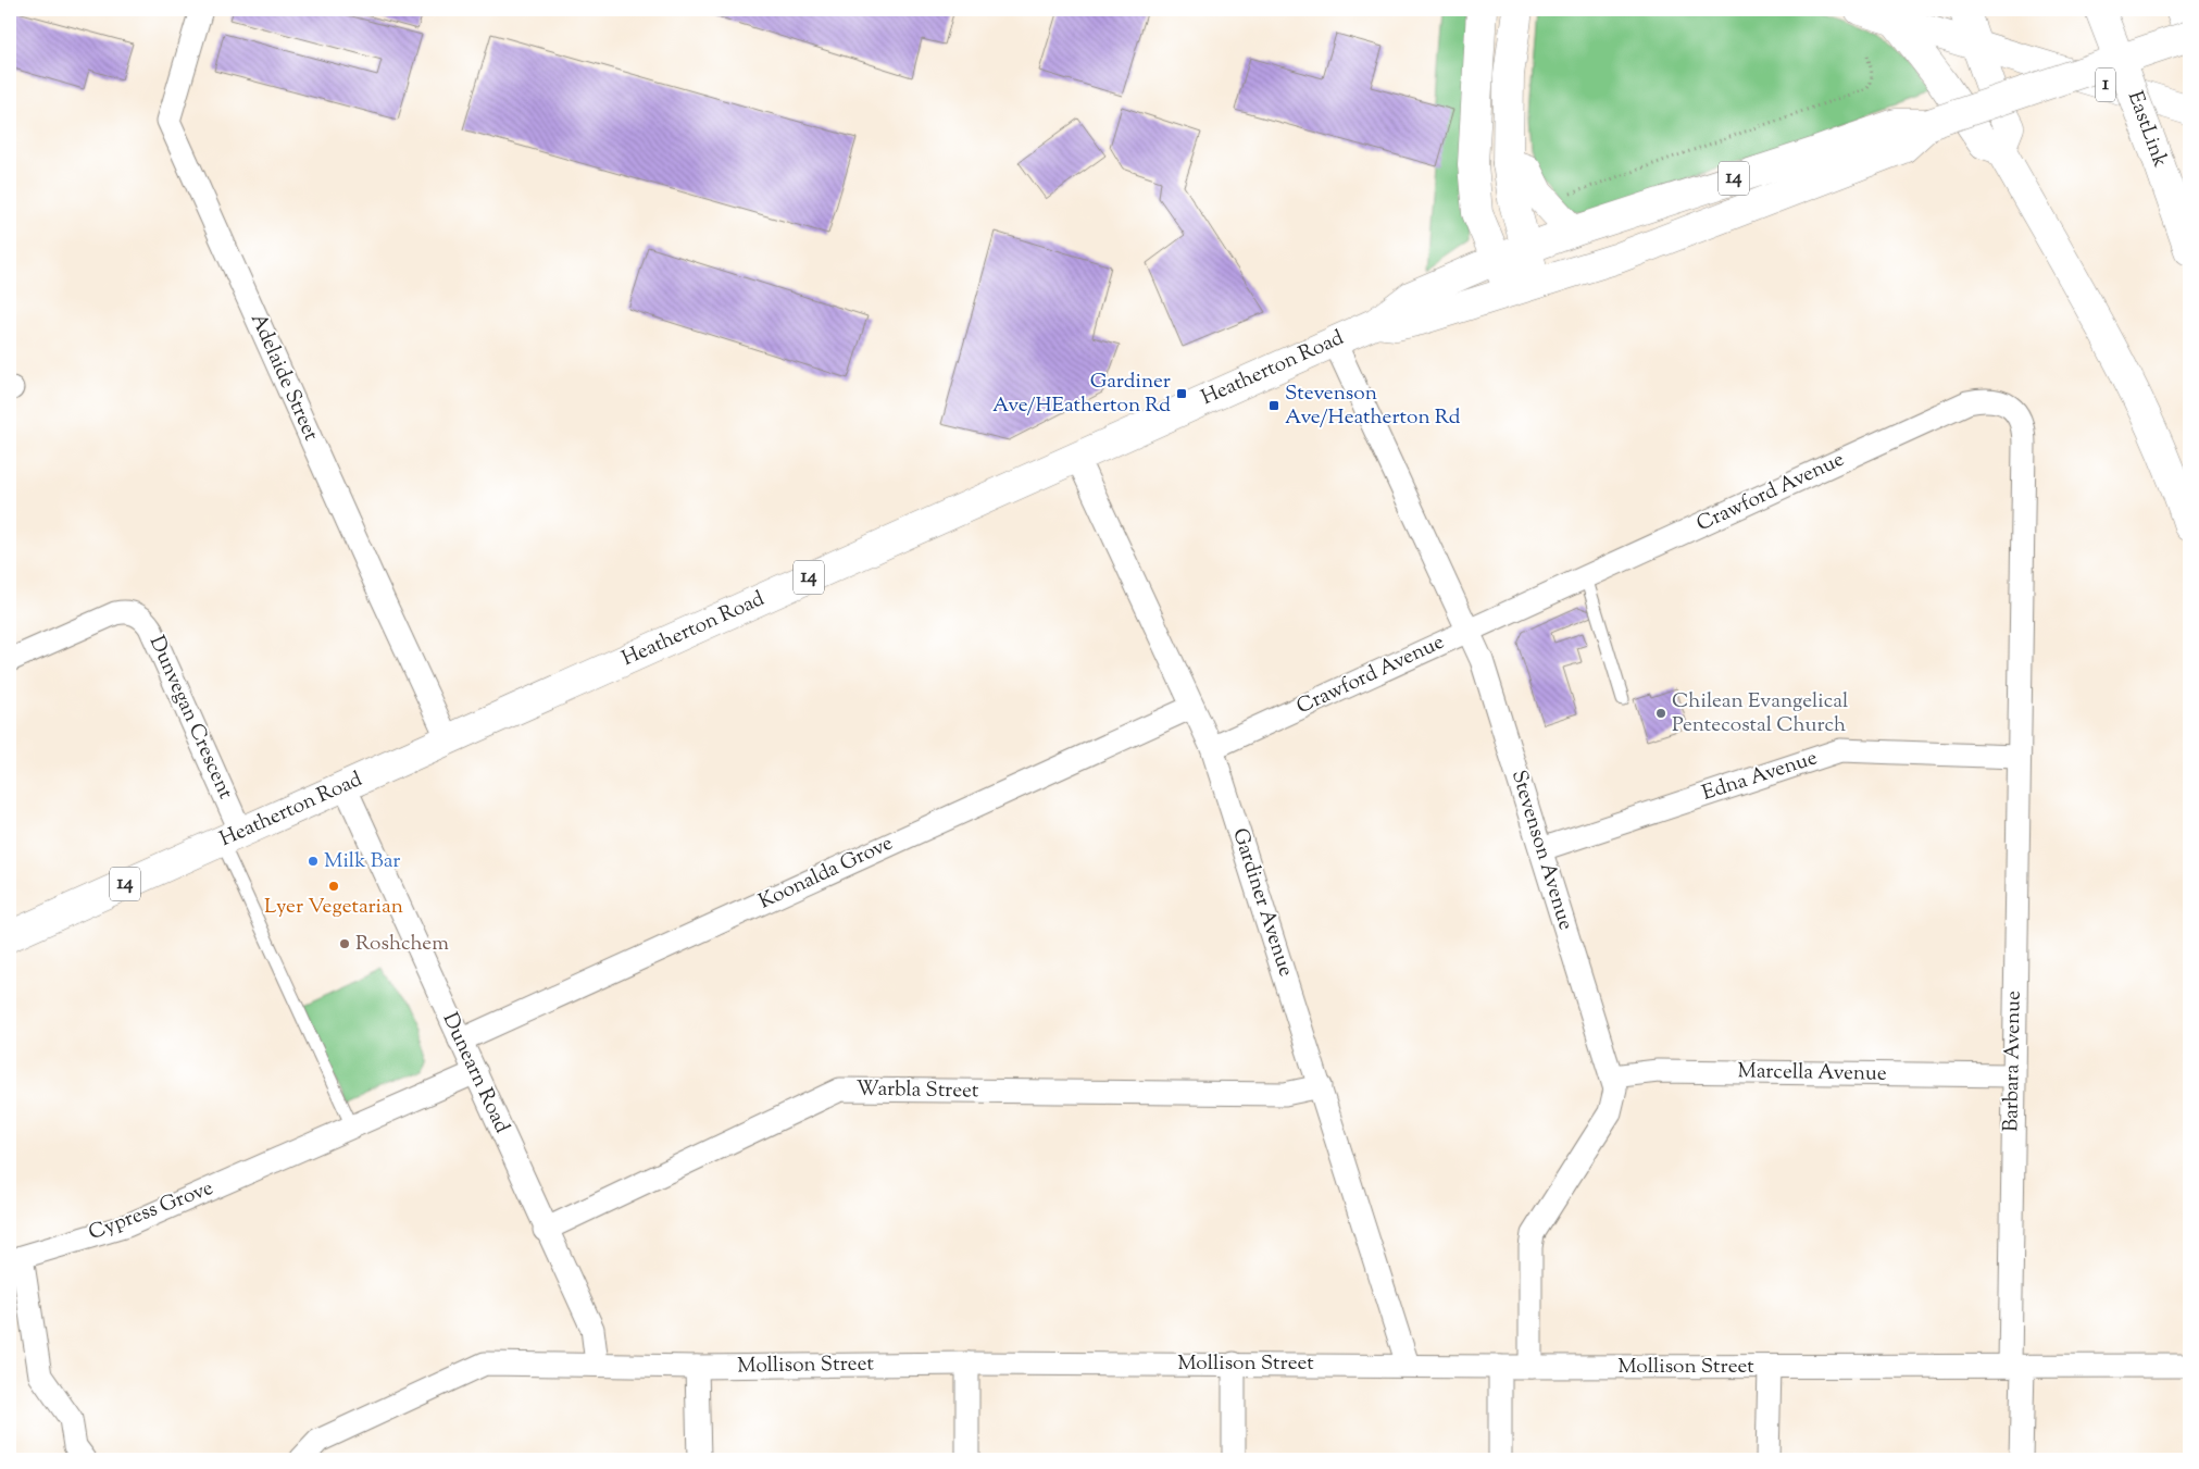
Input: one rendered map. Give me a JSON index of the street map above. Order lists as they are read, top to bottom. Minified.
{"streets":{"main road":["1","EastLink","14","Heatherton Road"],"street":["Adelaide Street","Crawford Avenue","Dunvegan Crescent","Edna Avenue","Stevenson Avenue","Koonalda Grove","Gardiner Avenue","Barbara Avenue","Dunearn Road","Marcella Avenue","Warbla Street","Cypress Grove","Mollison Street"]},"crossings":[["Heatherton Road","Adelaide Street"],["Heatherton Road","Dunvegan Crescent"],["Heatherton Road","Stevenson Avenue"],["Heatherton Road","Gardiner Avenue"],["Heatherton Road","Dunearn Road"],["Crawford Avenue","Edna Avenue"],["Crawford Avenue","Stevenson Avenue"],["Crawford Avenue","Gardiner Avenue"],["Crawford Avenue","Barbara Avenue"],["Edna Avenue","Stevenson Avenue"],["Edna Avenue","Barbara Avenue"],["Stevenson Avenue","Marcella Avenue"],["Stevenson Avenue","Mollison Street"],["Koonalda Grove","Gardiner Avenue"],["Koonalda Grove","Dunearn Road"],["Gardiner Avenue","Warbla Street"],["Gardiner Avenue","Mollison Street"],["Barbara Avenue","Marcella Avenue"],["Barbara Avenue","Mollison Street"],["Dunearn Road","Warbla Street"],["Dunearn Road","Cypress Grove"],["Dunearn Road","Mollison Street"]],"places":{"transit":["Gardiner Ave/HEatherton Rd","Stevenson Ave/Heatherton Rd"],"other":["Chilean Evangelical Pentecostal Church","Milk Bar","Lyer Vegetarian","Roshchem"]}}
